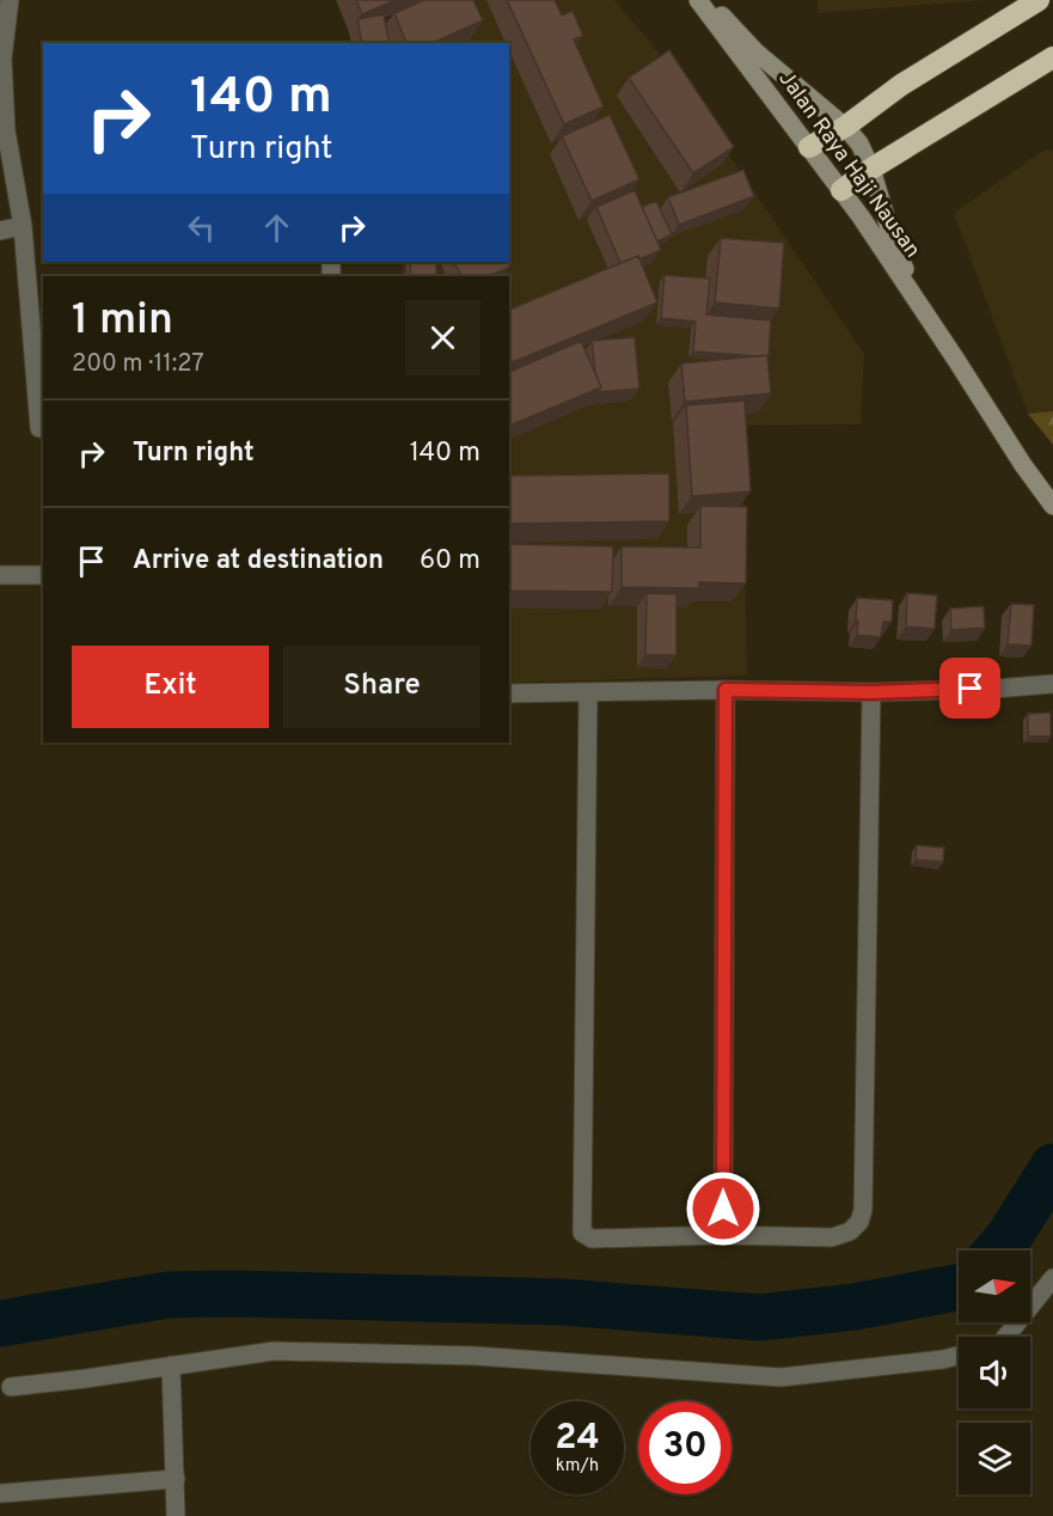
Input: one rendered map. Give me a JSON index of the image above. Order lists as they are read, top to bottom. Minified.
{"streets":{"main road":["Jalan Raya Haji Nausan"]},"north":"right","page":{"turn":["140 m","Turn right"],"heading":["1 min","200 m · 11:27"],"list":[{"name":"Turn right","value":"140 m"},{"name":"Arrive at destination","value":"60 m"}],"buttons":["Exit","Share"],"speed":"24 km/h","limit":"30"}}
